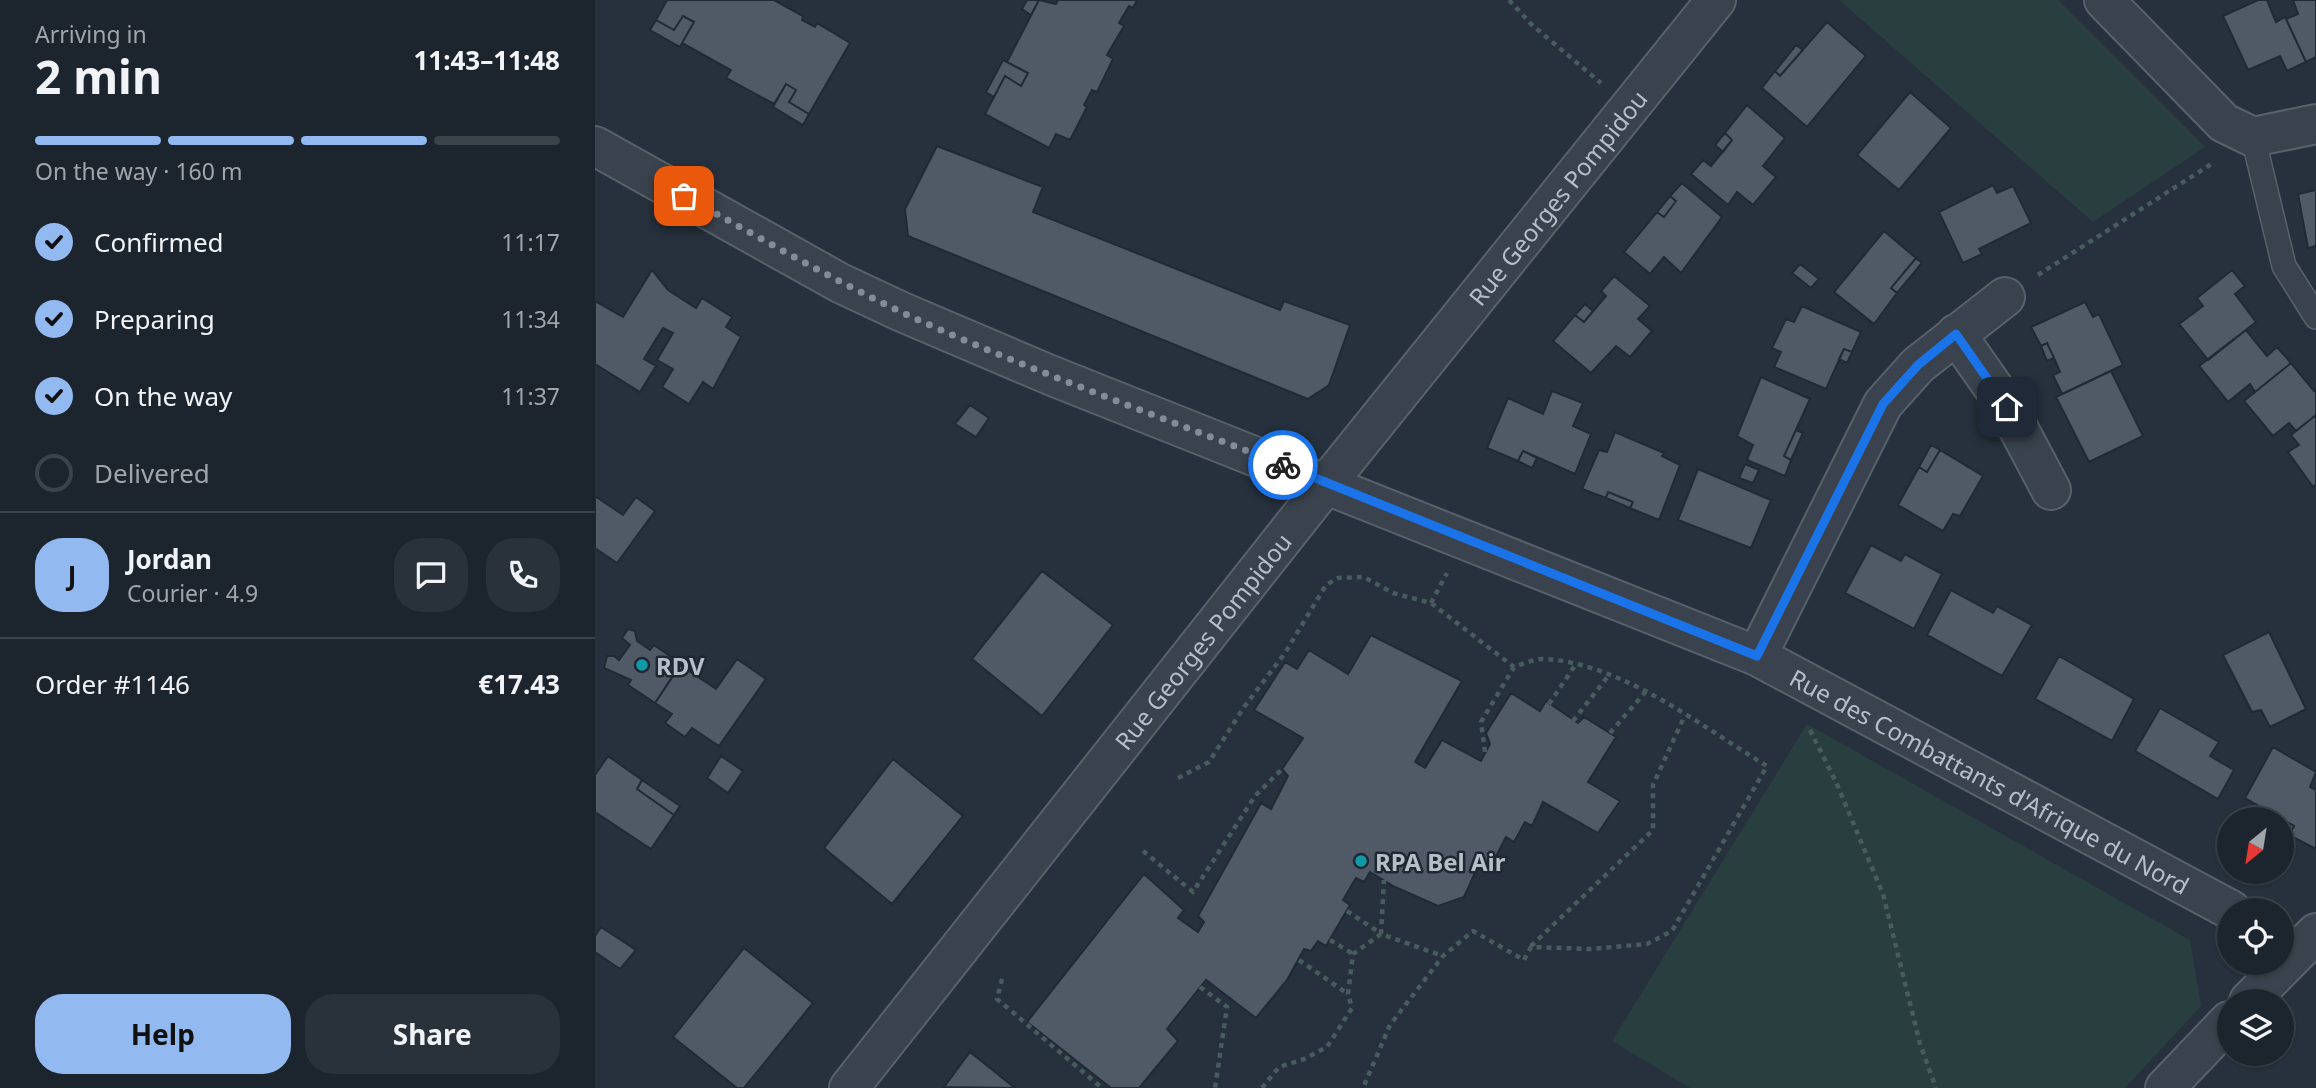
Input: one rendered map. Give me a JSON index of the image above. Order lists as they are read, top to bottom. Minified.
{"streets":{"street":["Rue Georges Pompidou","Rue des Combattants d'Afrique du Nord"]},"crossings":[["Rue Georges Pompidou","Rue des Combattants d'Afrique du Nord"]],"places":["RDV","RPA Bel Air"],"north":"bottom left","page":{"heading":["2 min","Arriving in","11:43–11:48"],"panel":["Jordan","Courier · 4.9","Order #1146","€17.43"],"bar":"On the way · 160 m","list":[["Confirmed","11:17"],["Preparing","11:34"],["On the way","11:37"],"Delivered"],"round":"J","buttons":["Help","Share"]}}
